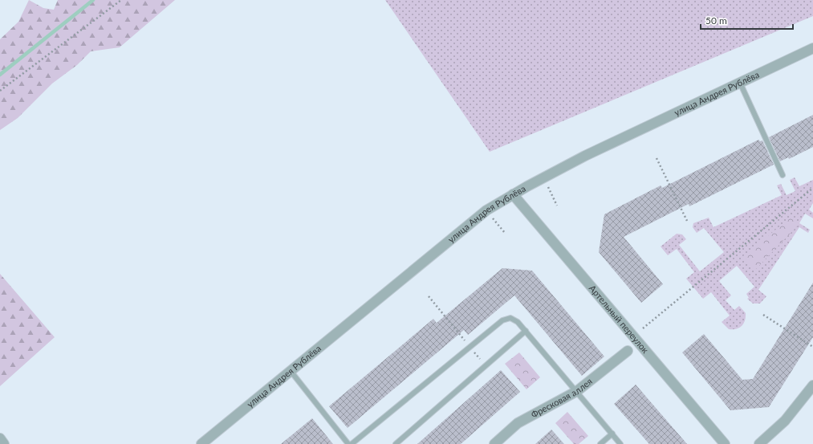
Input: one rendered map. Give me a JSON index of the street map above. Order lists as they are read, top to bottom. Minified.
{"streets":{"street":["улица Андрея Рублёва","Артельный переулок","Фресковая аллея"]},"crossings":[["улица Андрея Рублёва","Артельный переулок"]],"scale_bar":"50 m"}
